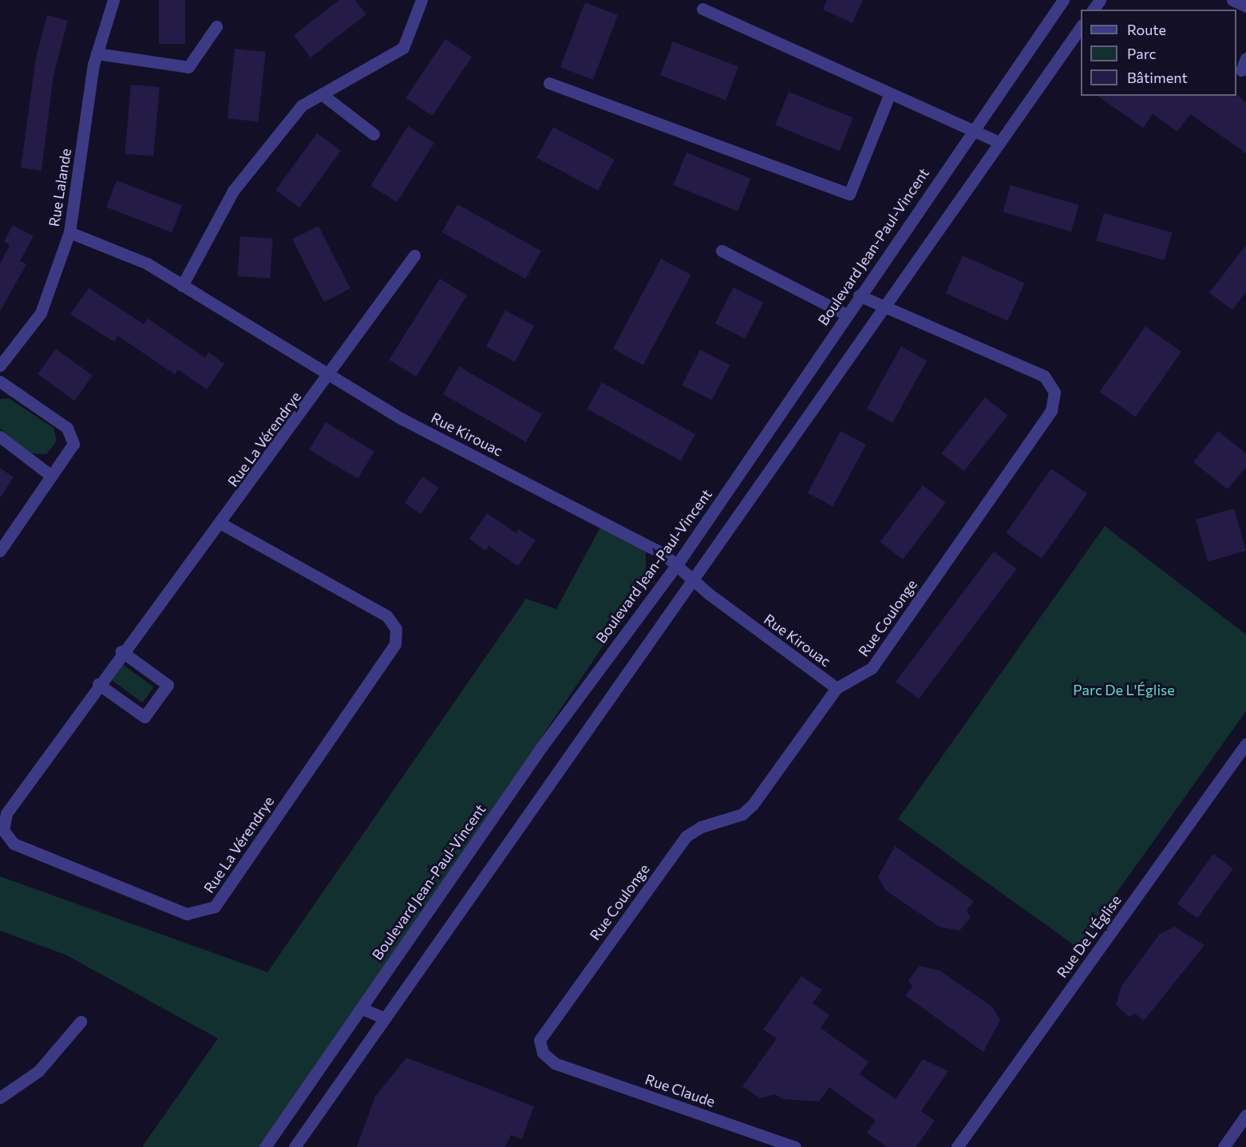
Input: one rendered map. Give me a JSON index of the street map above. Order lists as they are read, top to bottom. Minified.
{"streets":{"street":["Rue Lalande","Boulevard Jean-Paul-Vincent","Rue Kirouac","Rue La Vérendrye","Rue Coulonge","Rue De L'Église","Rue Claude"]},"crossings":[["Rue Lalande","Rue Kirouac"],["Boulevard Jean-Paul-Vincent","Rue Kirouac"],["Boulevard Jean-Paul-Vincent","Rue Coulonge"],["Rue Kirouac","Rue La Vérendrye"],["Rue Kirouac","Rue Coulonge"],["Rue Coulonge","Rue Claude"]],"parks":["Parc De L'Église"],"legend":["Route","Parc","Bâtiment"]}
